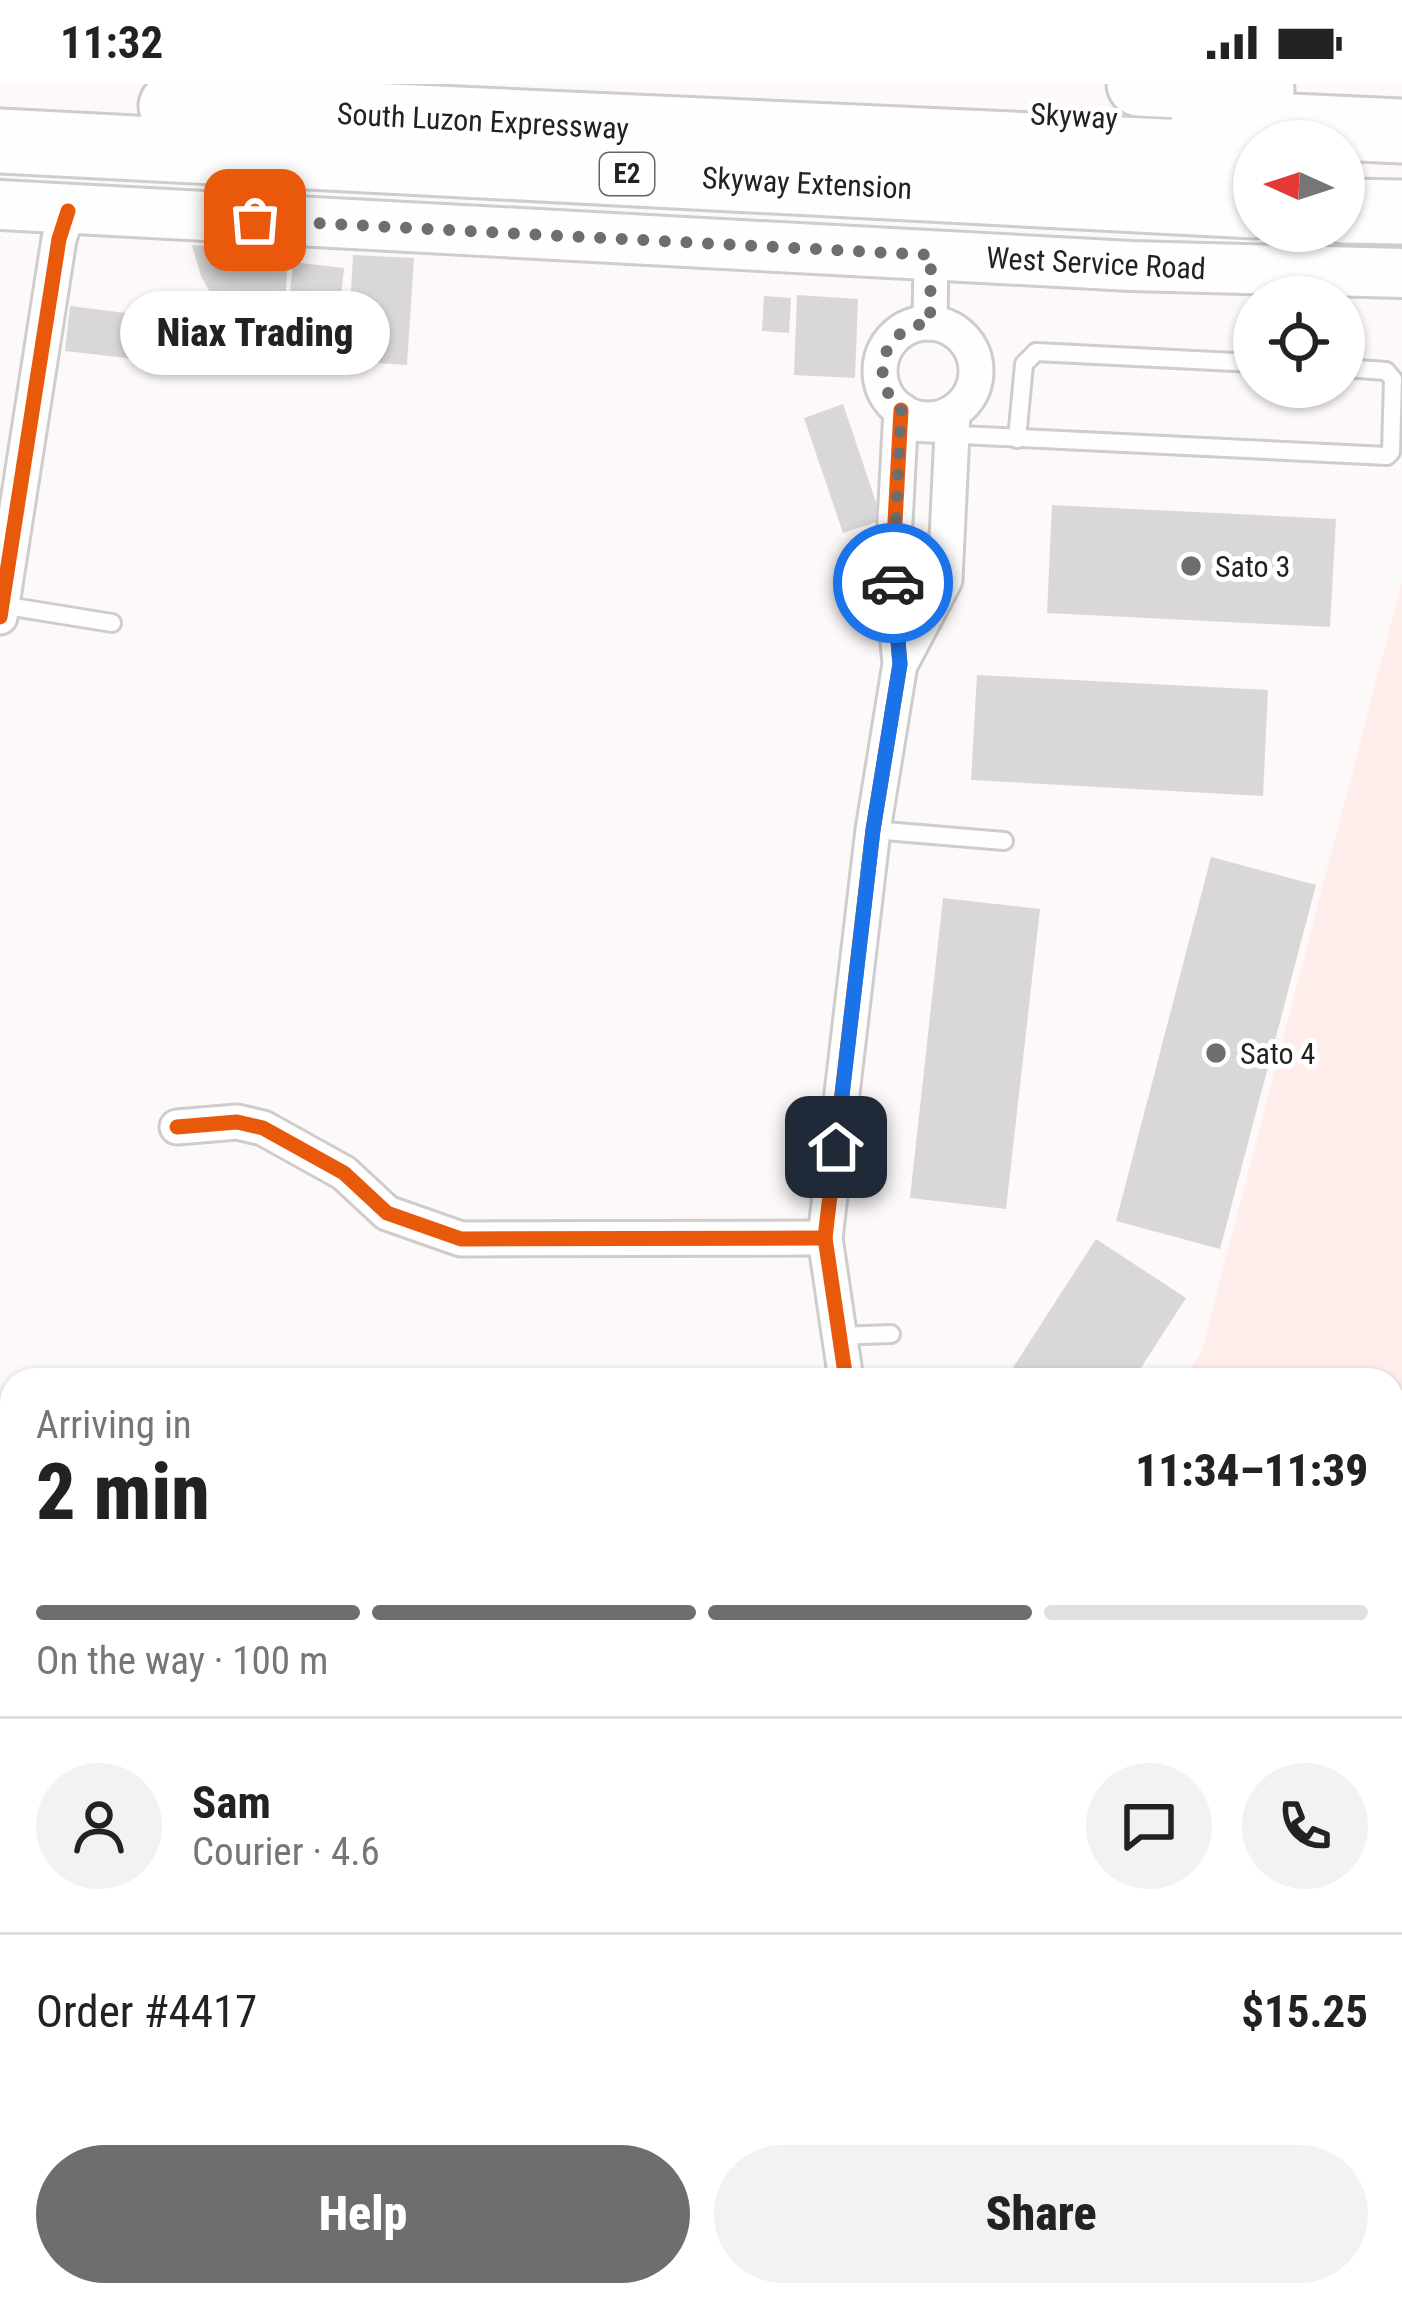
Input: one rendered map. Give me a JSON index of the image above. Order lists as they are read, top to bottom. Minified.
{"streets":{"highway":["Skyway","South Luzon Expressway","E2","Skyway Extension"],"main road":["West Service Road"]},"places":["Niax Trading","Sato 3","Sato 4"],"north":"left","page":{"status":"11:32","bubble":"Niax Trading","heading":["2 min","Arriving in","11:34–11:39"],"panel":["Sam","Courier · 4.6","Order #4417","$15.25"],"bar":"On the way · 100 m","buttons":["Help","Share"]}}
